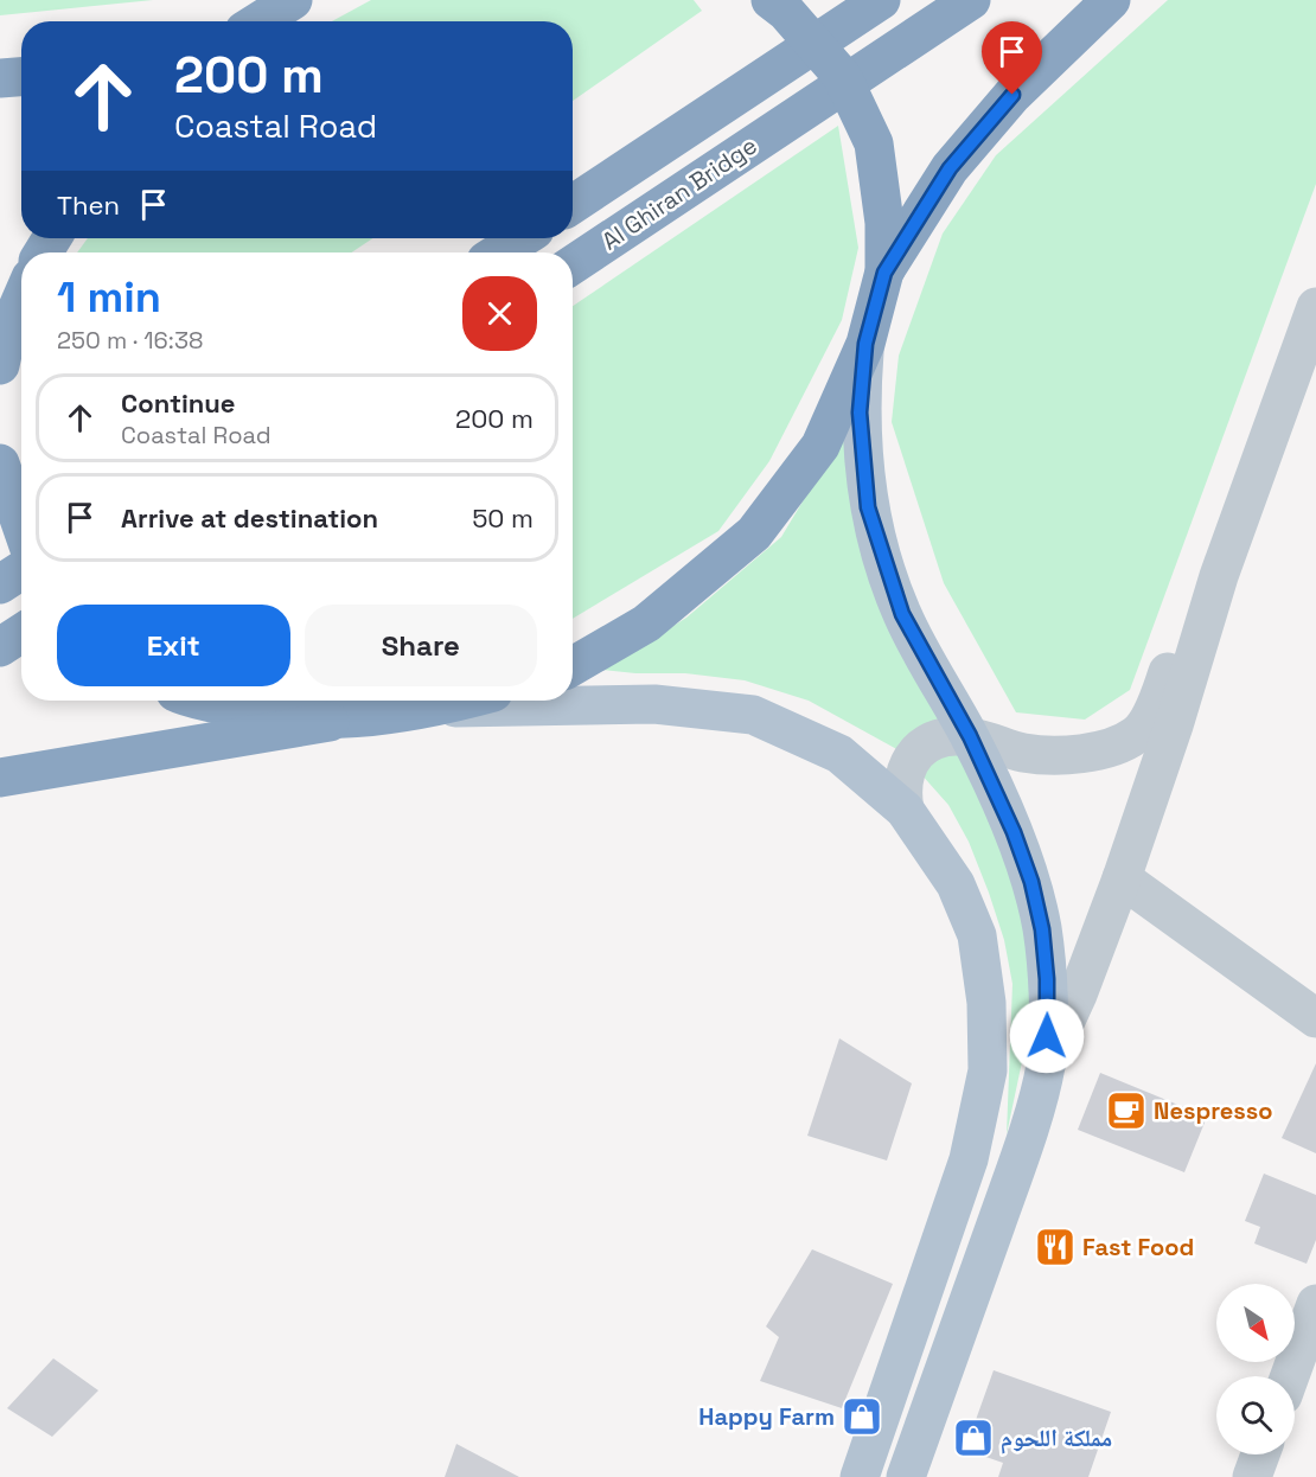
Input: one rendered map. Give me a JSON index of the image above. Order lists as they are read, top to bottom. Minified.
{"streets":{"highway":["Al Ghiran Bridge"]},"places":{"cafe":["Nespresso"],"restaurant":["Fast Food"],"shop":["Happy Farm","مملكة اللحوم"]},"north":"bottom right","page":{"turn":["200 m","Coastal Road"],"then":"Then","heading":["1 min","250 m · 16:38"],"list":[{"name":"Continue","note":"Coastal Road","value":"200 m"},{"name":"Arrive at destination","value":"50 m"}],"buttons":["Exit","Share"]}}
